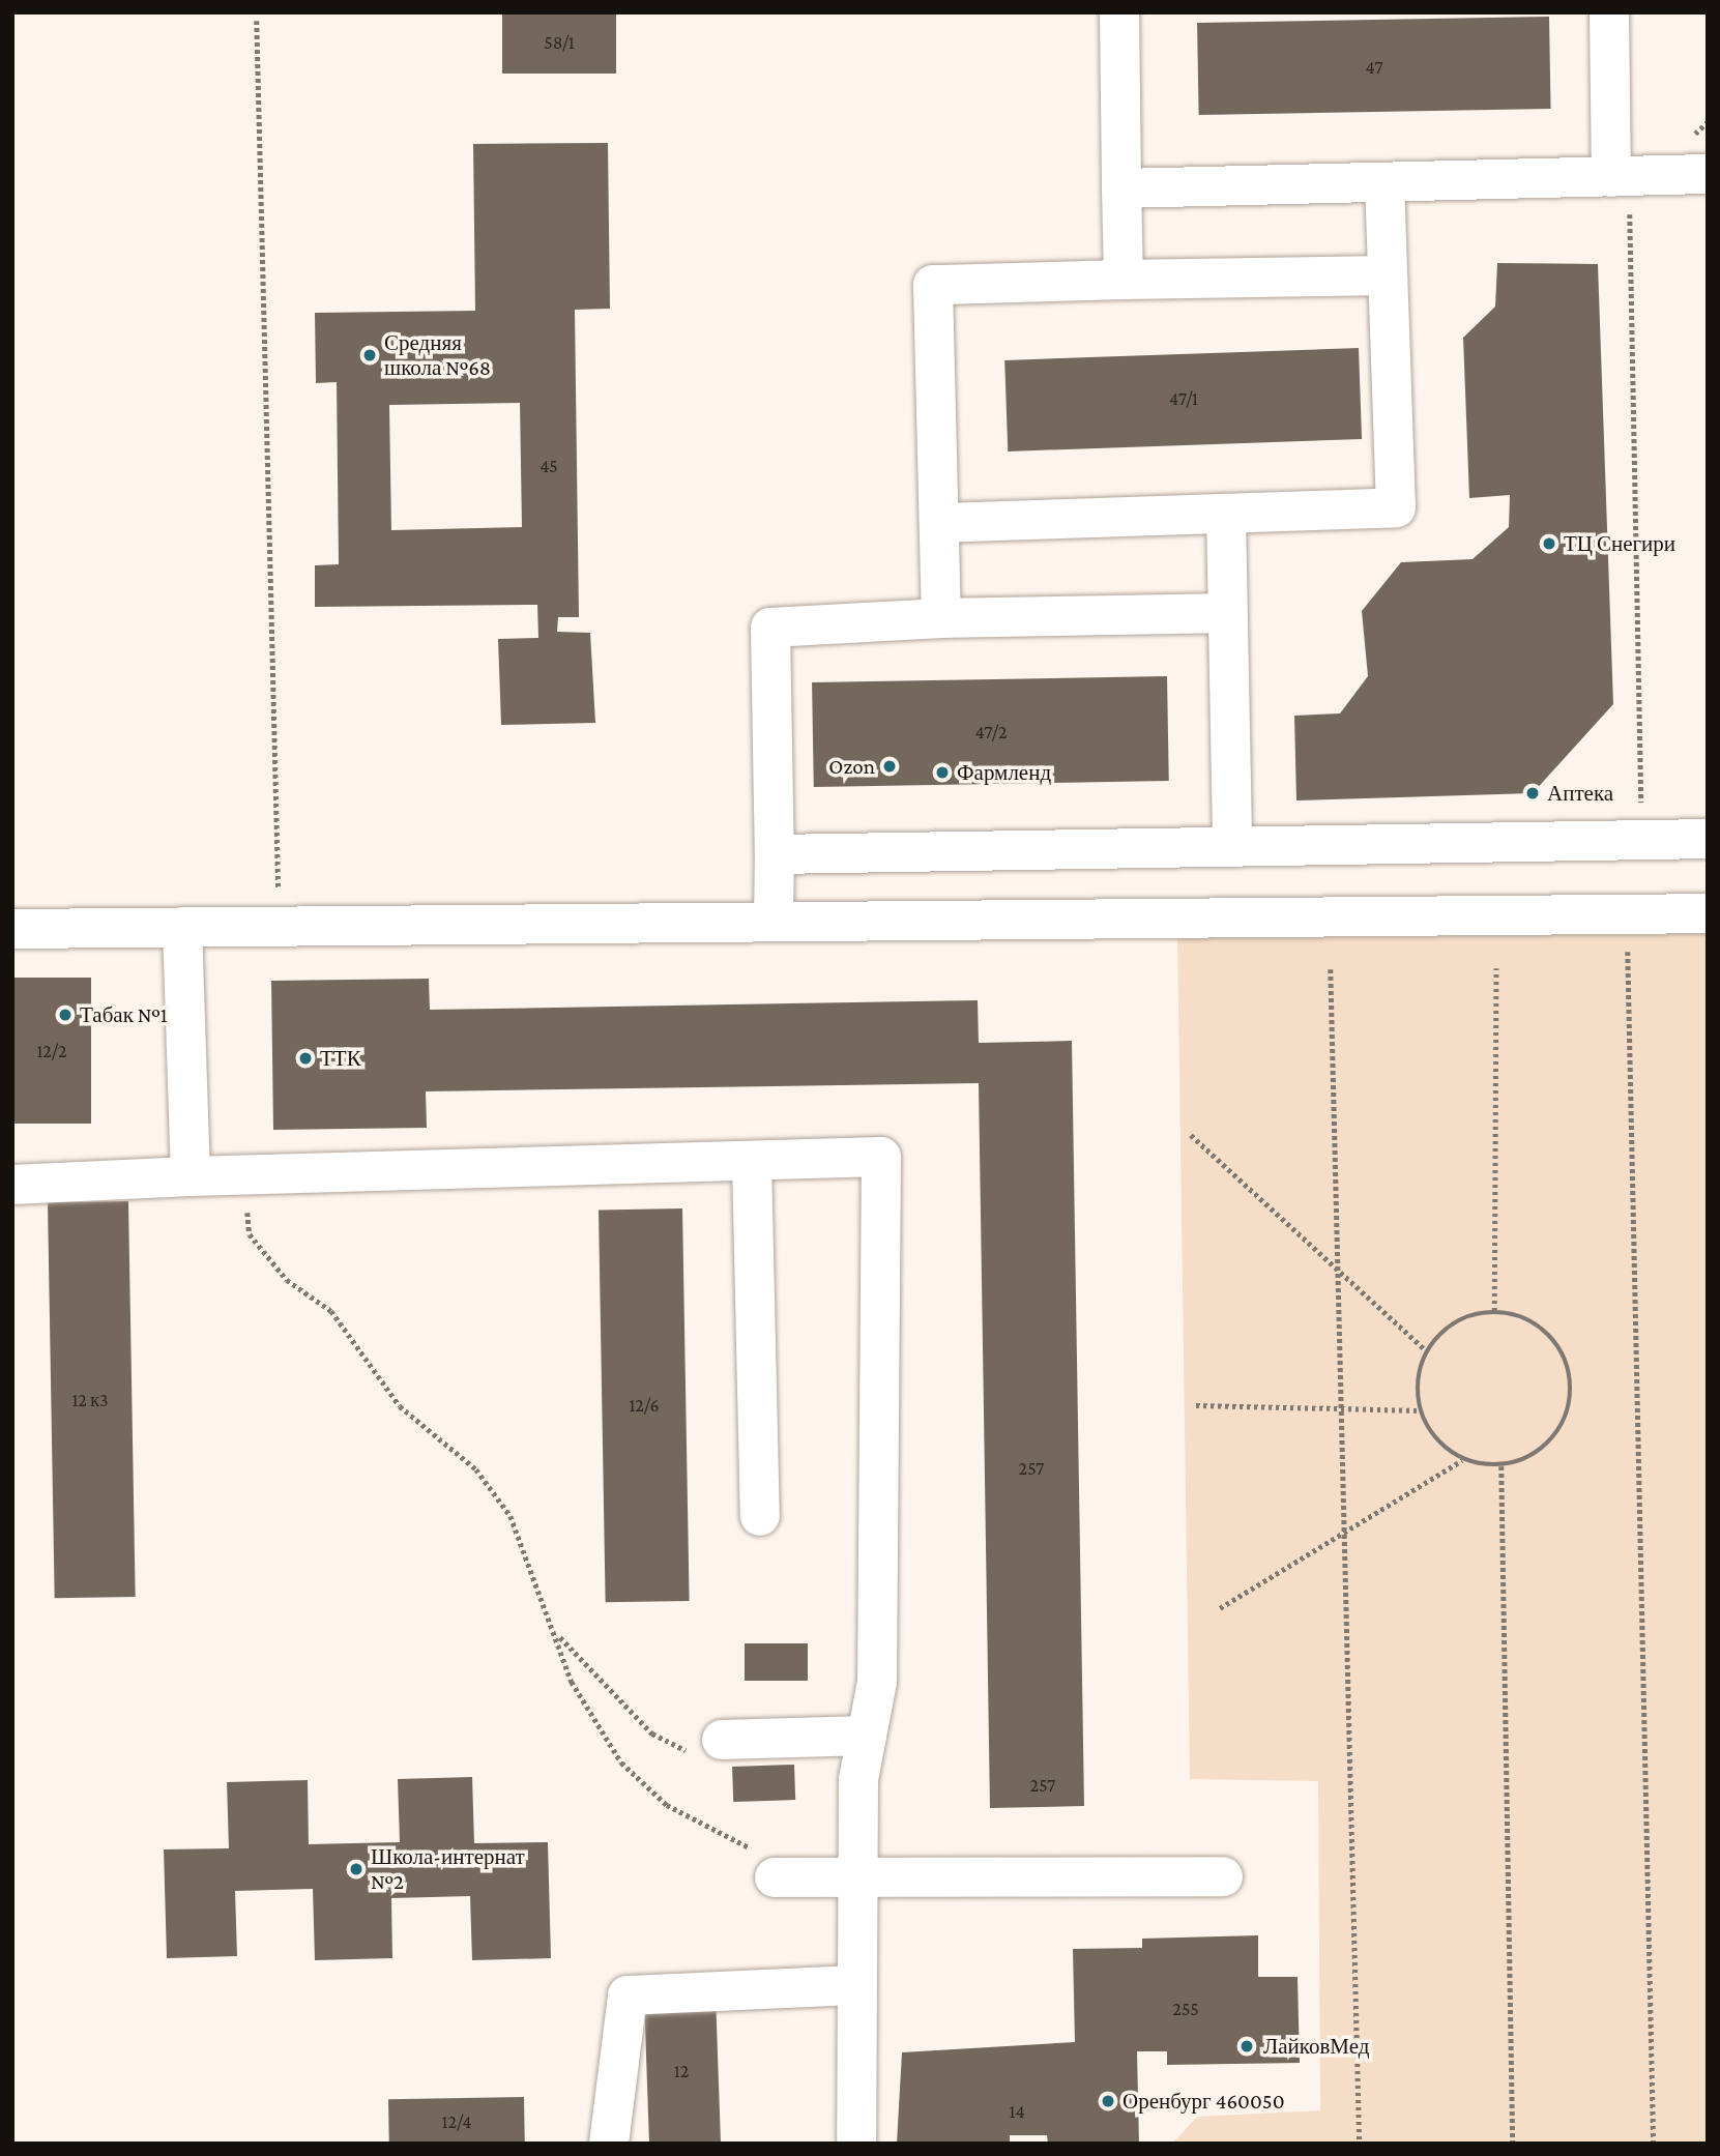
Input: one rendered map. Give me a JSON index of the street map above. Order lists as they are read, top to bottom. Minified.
{"places":["Средняя школа №68","ТЦ Снегири","Ozon","Фармленд","Аптека","Табак №1","ТТК","Школа-интернат №2","ЛайковМед","Оренбург 460050"],"house_numbers":["58/1","47","47/1","45","47/2","12/2","12 к3","12/6","257","257","255","12","14","12/4"]}
